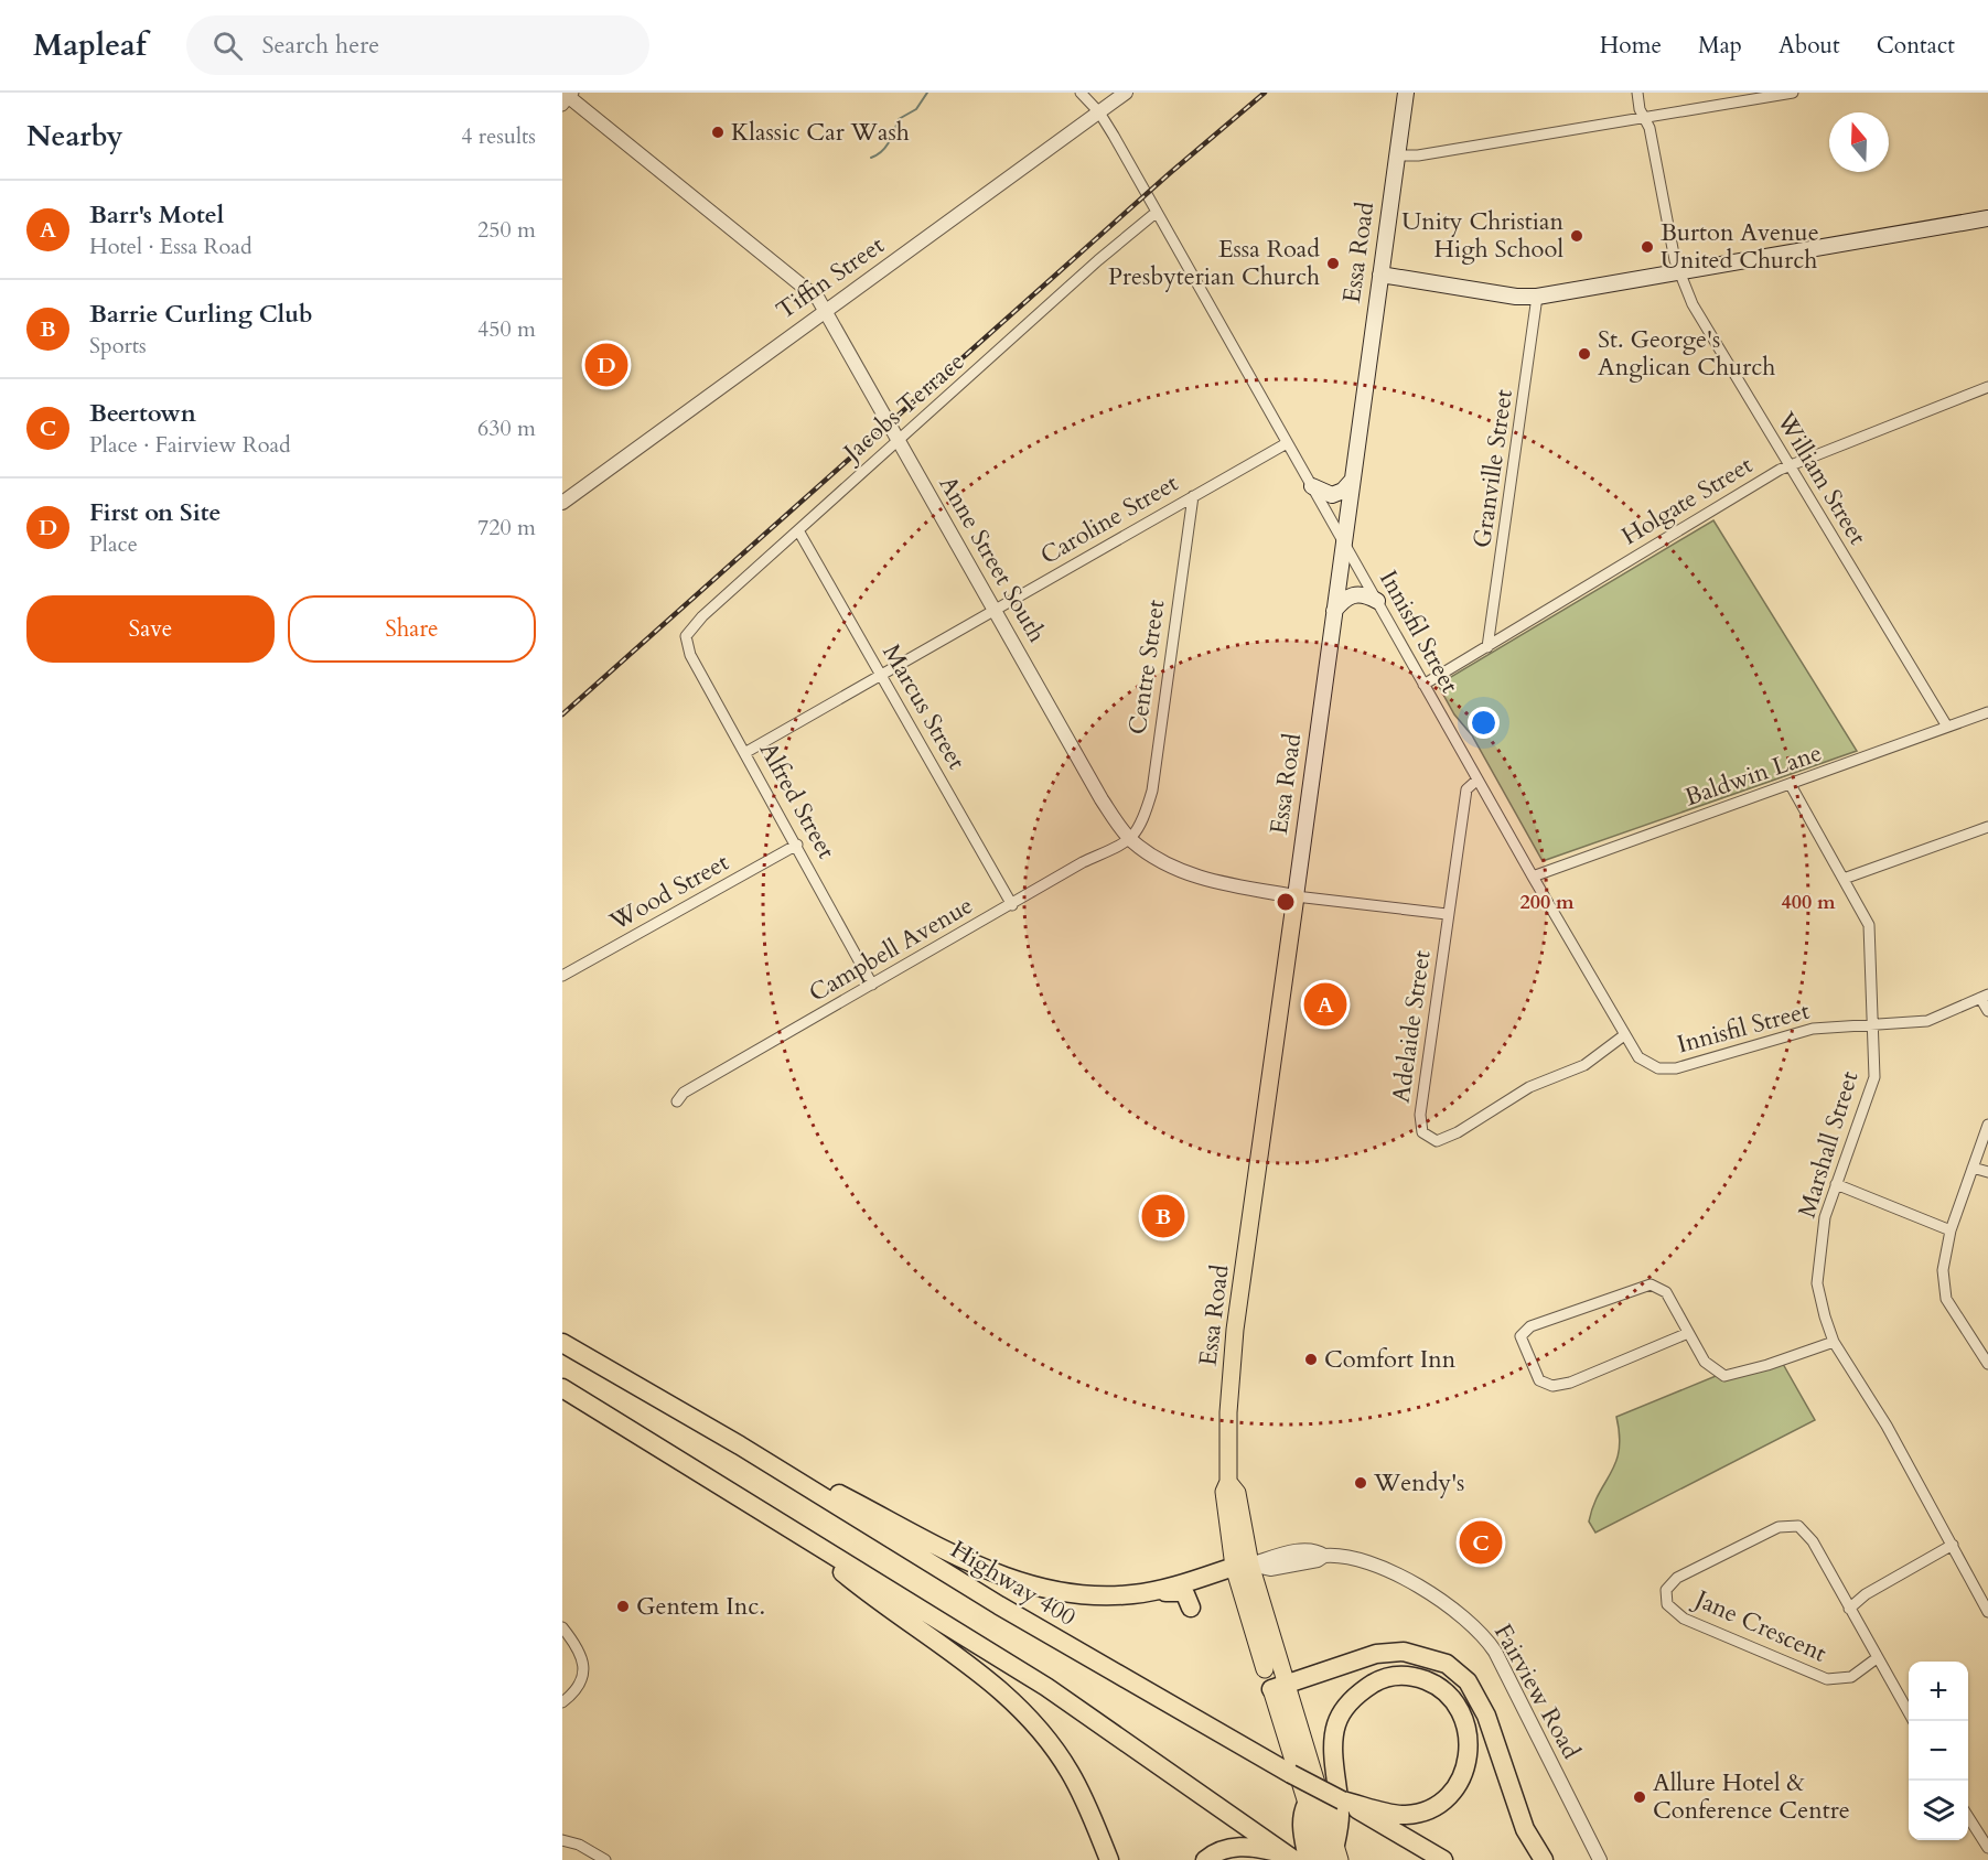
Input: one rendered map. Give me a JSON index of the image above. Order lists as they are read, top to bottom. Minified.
{"streets":{"highway":["Highway 400"],"main road":["Essa Road"],"street":["Tiffin Street","Jacobs Terrace","Granville Street","William Street","Holgate Street","Caroline Street","Anne Street South","Innisfil Street","Centre Street","Marcus Street","Baldwin Lane","Alfred Street","Wood Street","Campbell Avenue","Adelaide Street","Marshall Street","Jane Crescent","Fairview Road"]},"crossings":[["Essa Road","Anne Street South"],["Essa Road","Innisfil Street"],["Essa Road","Fairview Road"],["Tiffin Street","Anne Street South"],["Tiffin Street","Innisfil Street"],["Jacobs Terrace","Anne Street South"],["Jacobs Terrace","Innisfil Street"],["Jacobs Terrace","Marcus Street"],["Jacobs Terrace","Alfred Street"],["Granville Street","Holgate Street"],["William Street","Holgate Street"],["William Street","Baldwin Lane"],["Holgate Street","Innisfil Street"],["Caroline Street","Anne Street South"],["Caroline Street","Innisfil Street"],["Caroline Street","Centre Street"],["Caroline Street","Marcus Street"],["Caroline Street","Alfred Street"],["Anne Street South","Centre Street"],["Anne Street South","Campbell Avenue"],["Anne Street South","Adelaide Street"],["Innisfil Street","Baldwin Lane"],["Innisfil Street","Adelaide Street"],["Innisfil Street","Marshall Street"],["Centre Street","Campbell Avenue"],["Marcus Street","Campbell Avenue"],["Baldwin Lane","Marshall Street"],["Alfred Street","Wood Street"],["Alfred Street","Campbell Avenue"]],"places":["Klassic Car Wash","Unity Christian High School","Burton Avenue United Church","Essa Road Presbyterian Church","St. George's Anglican Church","Comfort Inn","Wendy's","Gentem Inc.","Allure Hotel & Conference Centre"],"north":"top","page":{"header":"Mapleaf","search":"Search here","nav":["Home","Map","About","Contact"],"heading":["Nearby","4 results"],"list":[{"mark":"A","name":"Barr's Motel","note":"Hotel · Essa Road","value":"250 m"},{"mark":"B","name":"Barrie Curling Club","note":"Sports","value":"450 m"},{"mark":"C","name":"Beertown","note":"Place · Fairview Road","value":"630 m"},{"mark":"D","name":"First on Site","note":"Place","value":"720 m"}],"pins":["D","A","B","C"],"buttons":["Save","Share"],"map_buttons":["+","−"]},"rings":["200 m","400 m"]}
